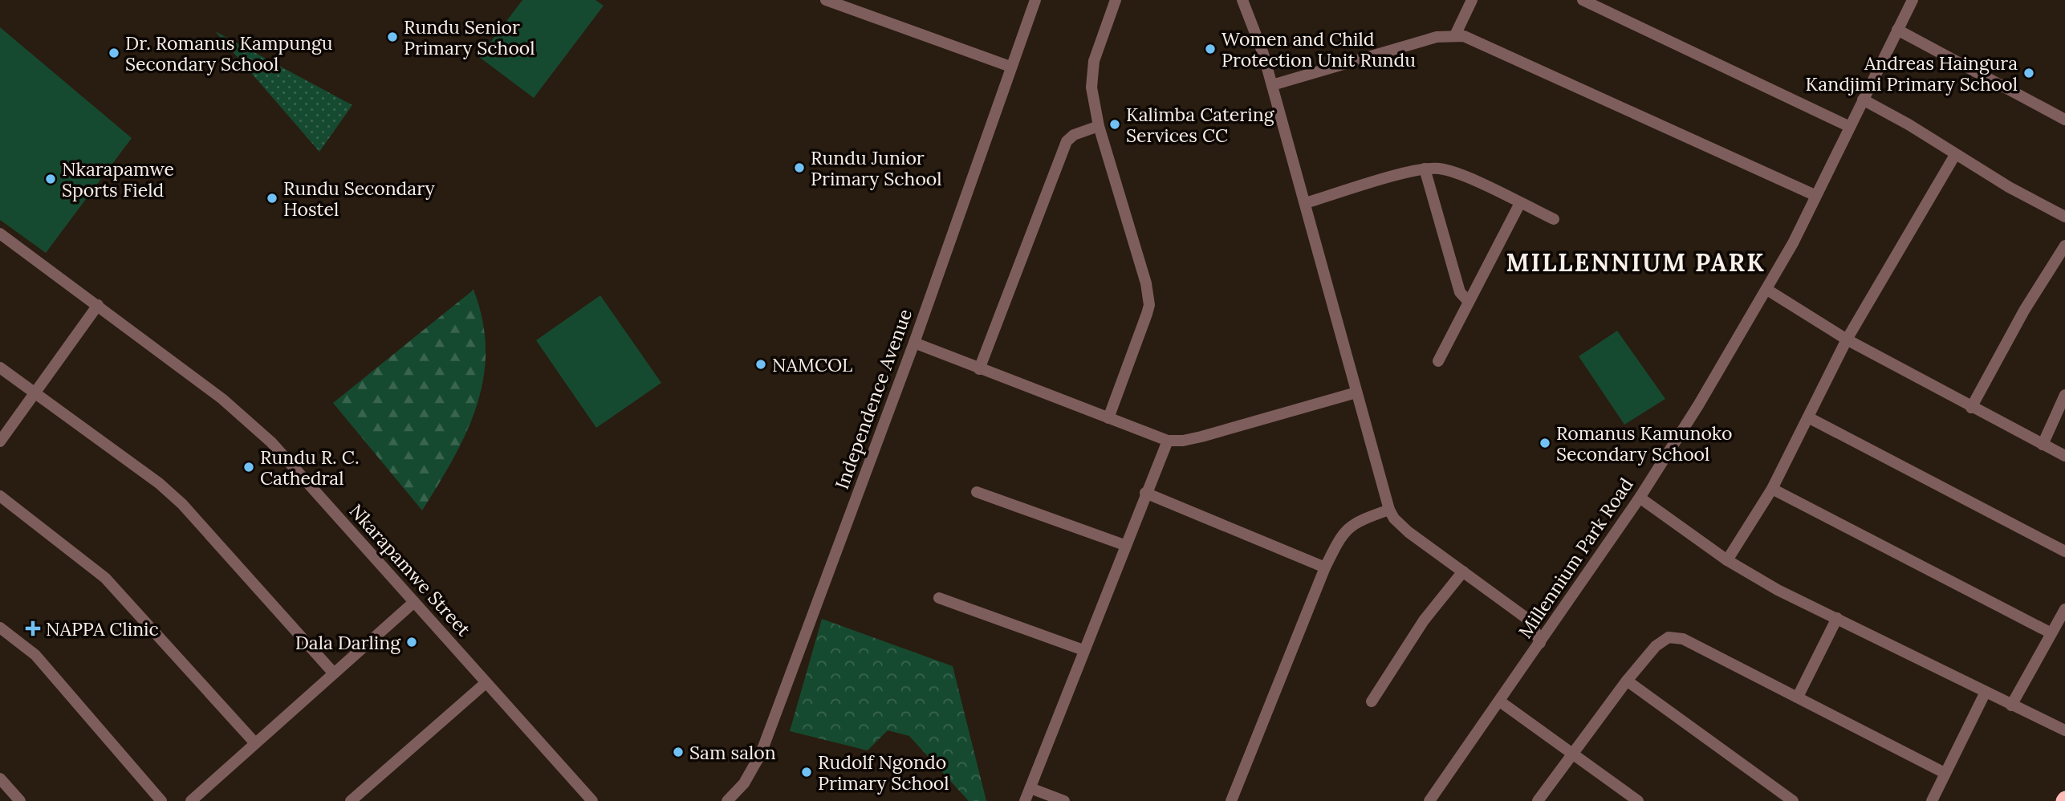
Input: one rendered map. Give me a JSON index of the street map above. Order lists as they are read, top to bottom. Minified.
{"streets":{"street":["Independence Avenue","Millennium Park Road","Nkarapamwe Street"]},"districts":["MILLENNIUM PARK"],"places":{"other":["Rundu Senior Primary School","Women and Child Protection Unit Rundu","Dr. Romanus Kampungu Secondary School","Andreas Haingura Kandjimi Primary School","Kalimba Catering Services CC","Rundu Junior Primary School","Nkarapamwe Sports Field","Rundu Secondary Hostel","NAMCOL","Romanus Kamunoko Secondary School","Rundu R. C. Cathedral","Dala Darling","Sam salon","Rudolf Ngondo Primary School"],"health":["NAPPA Clinic"]}}
